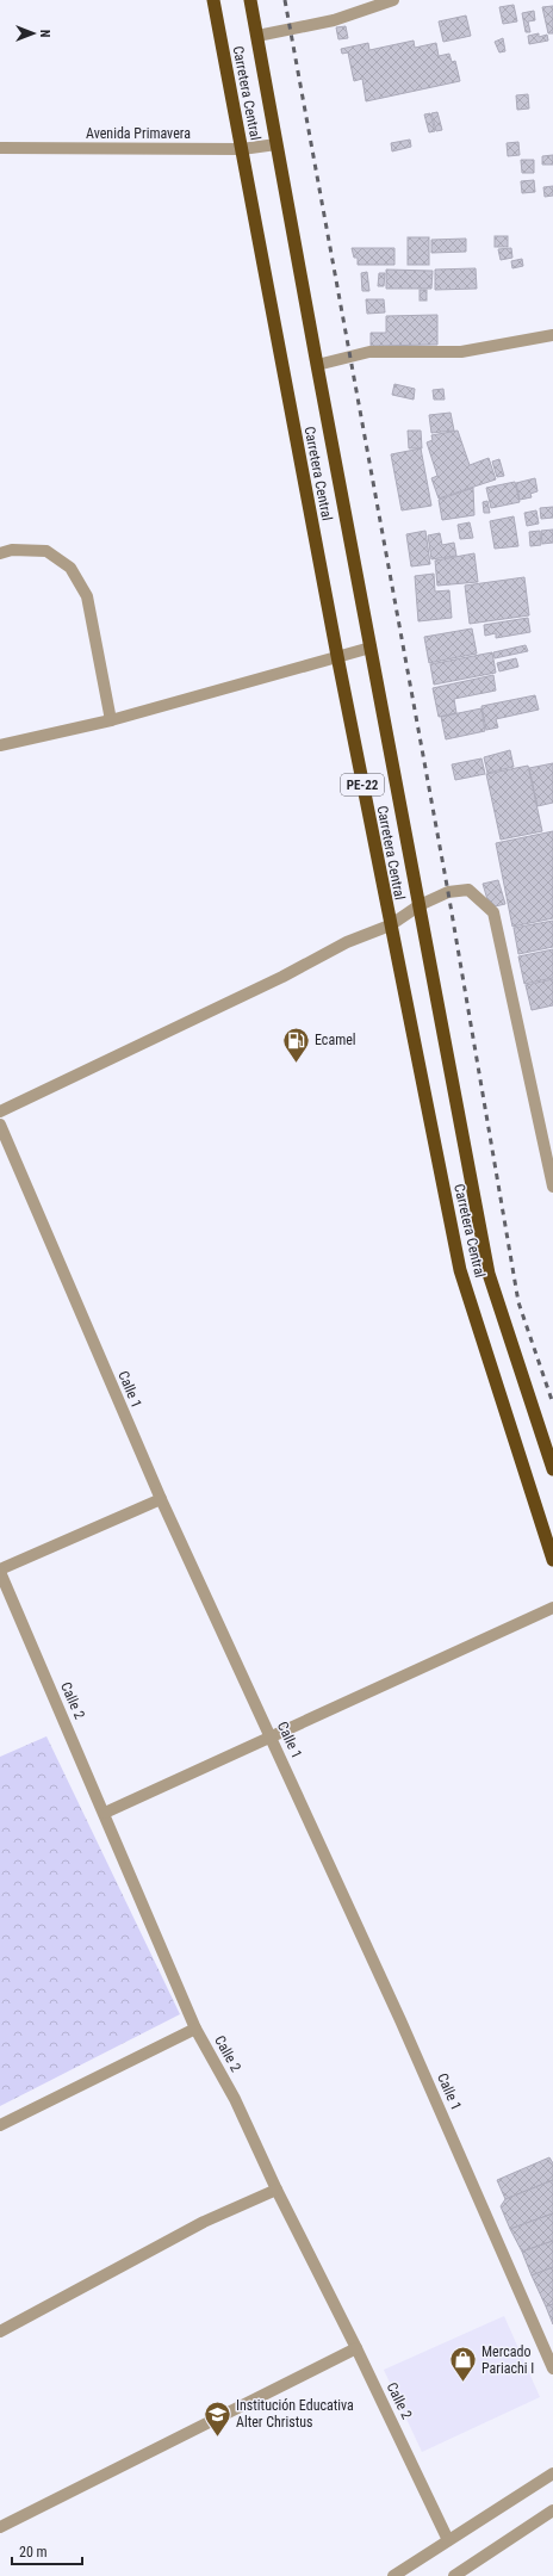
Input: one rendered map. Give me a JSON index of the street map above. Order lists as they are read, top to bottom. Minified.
{"streets":{"highway":["Carretera Central","PE-22"],"street":["Avenida Primavera","Calle 1","Calle 2"]},"crossings":[["Carretera Central","Avenida Primavera"]],"places":{"fuel station":["Ecamel"],"shop":["Mercado Pariachi I"],"school or university":["Institución Educativa Alter Christus"]},"scale_bar":"20 m","north":"right"}
